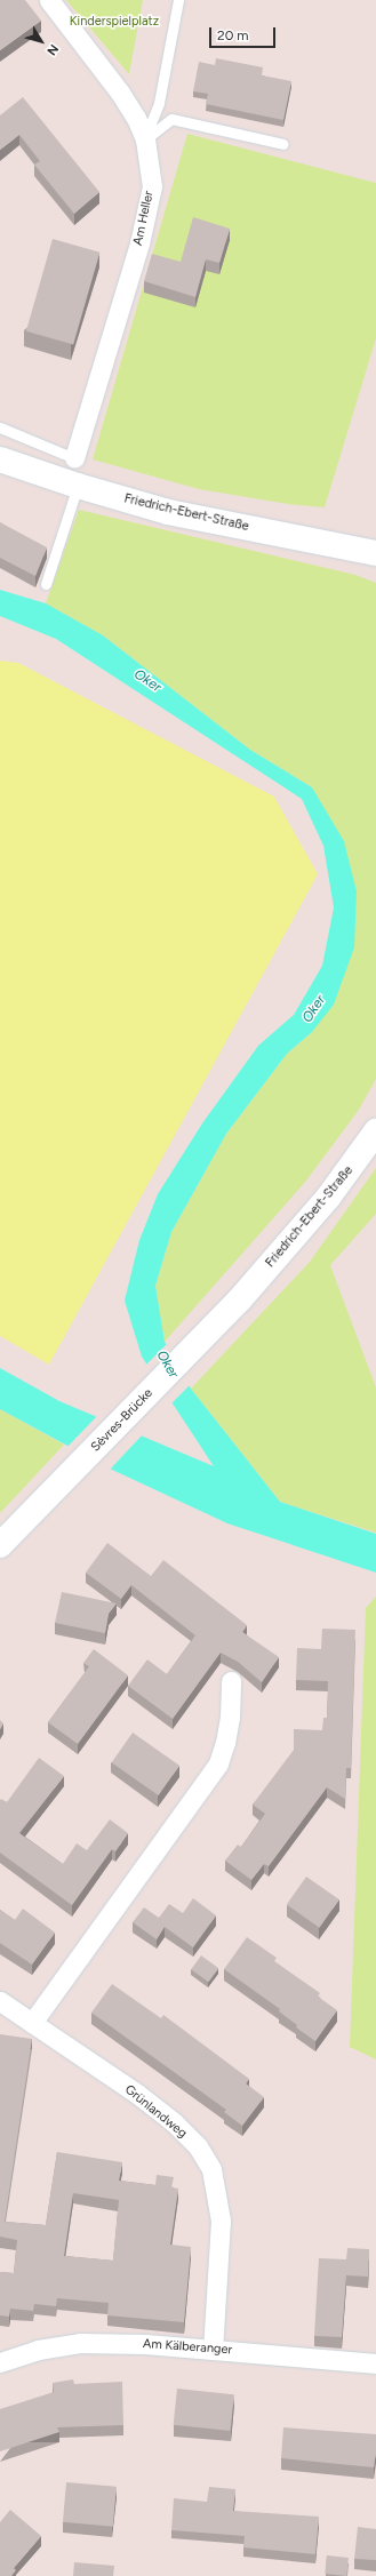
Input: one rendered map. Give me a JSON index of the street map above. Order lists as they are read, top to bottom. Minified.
{"streets":{"main road":["Friedrich-Ebert-Straße","Sèvres-Brücke"],"street":["Am Heller","Grünlandweg","Am Kälberanger"]},"crossings":[["Friedrich-Ebert-Straße","Sèvres-Brücke"],["Grünlandweg","Am Kälberanger"]],"water":["Oker"],"parks":["Kinderspielplatz"],"scale_bar":"20 m","north":"bottom right"}
